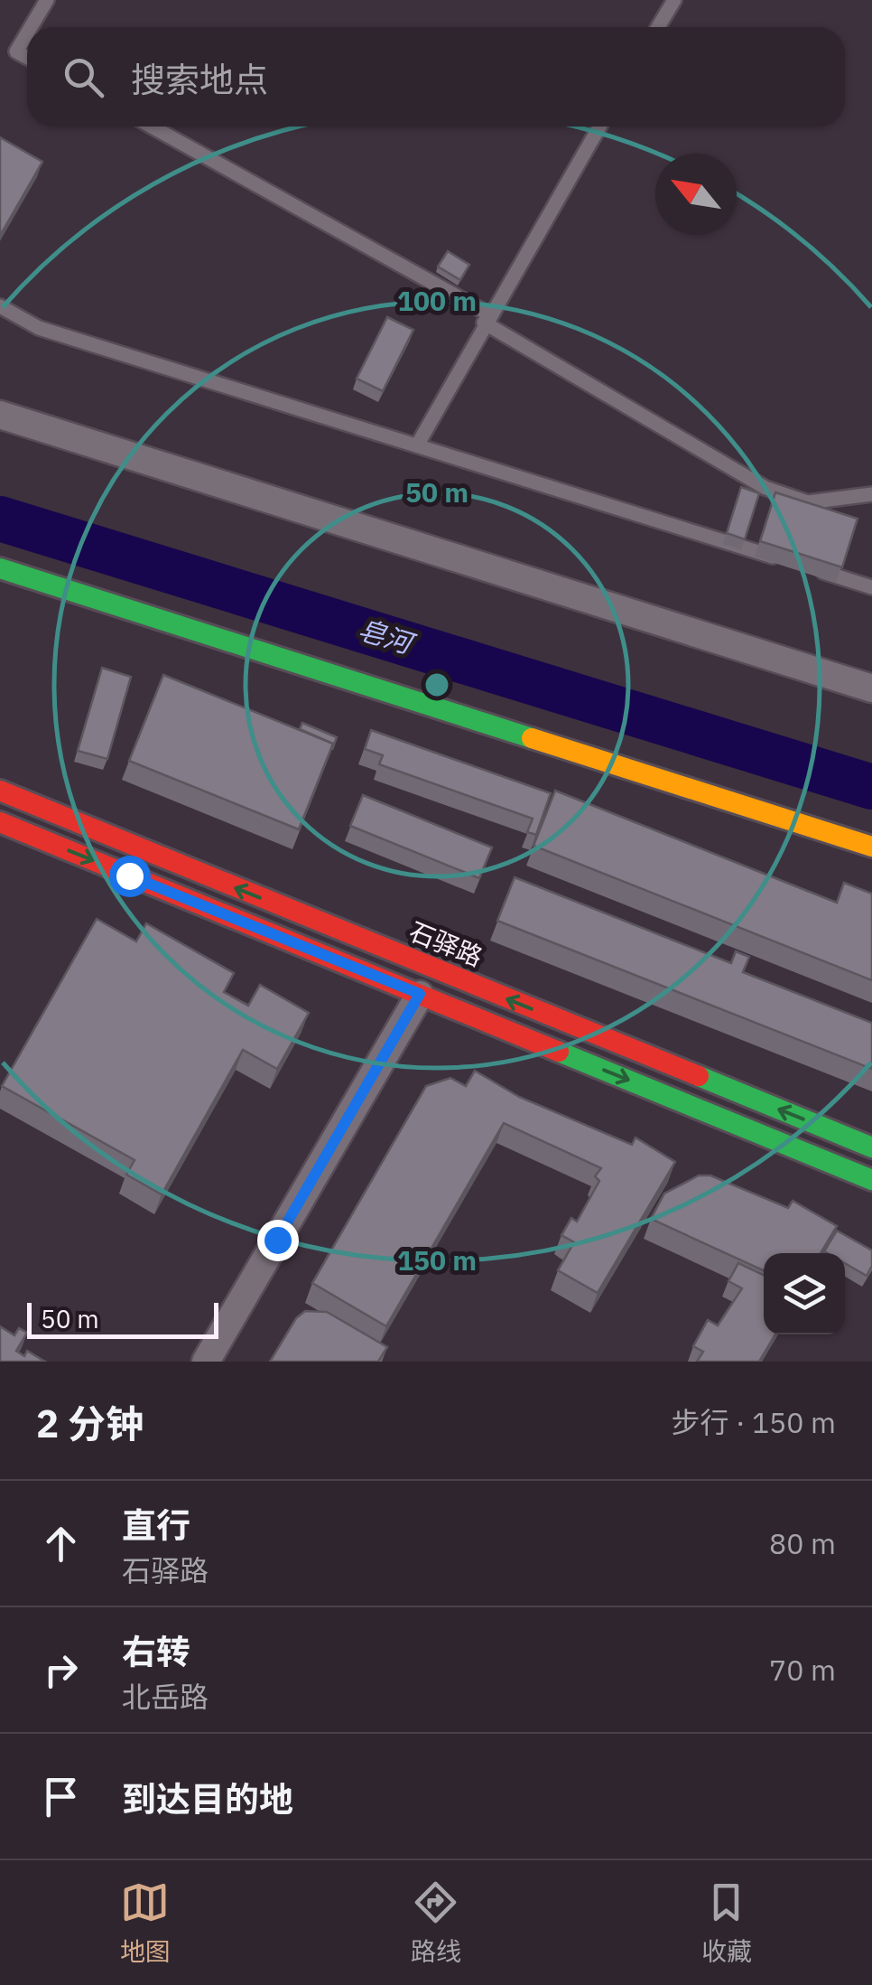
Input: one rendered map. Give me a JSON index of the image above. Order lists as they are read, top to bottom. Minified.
{"streets":{"street":["石驿路"]},"water":["皂河"],"scale_bar":"50 m","north":"top left","page":{"search":"搜索地点","scale":"50 m","heading":["2 分钟","步行 · 150 m"],"list":[["直行","石驿路","80 m"],["右转","北岳路","70 m"],"到达目的地"],"nav":["地图","路线","收藏"]},"rings":["100 m","50 m","150 m"]}
